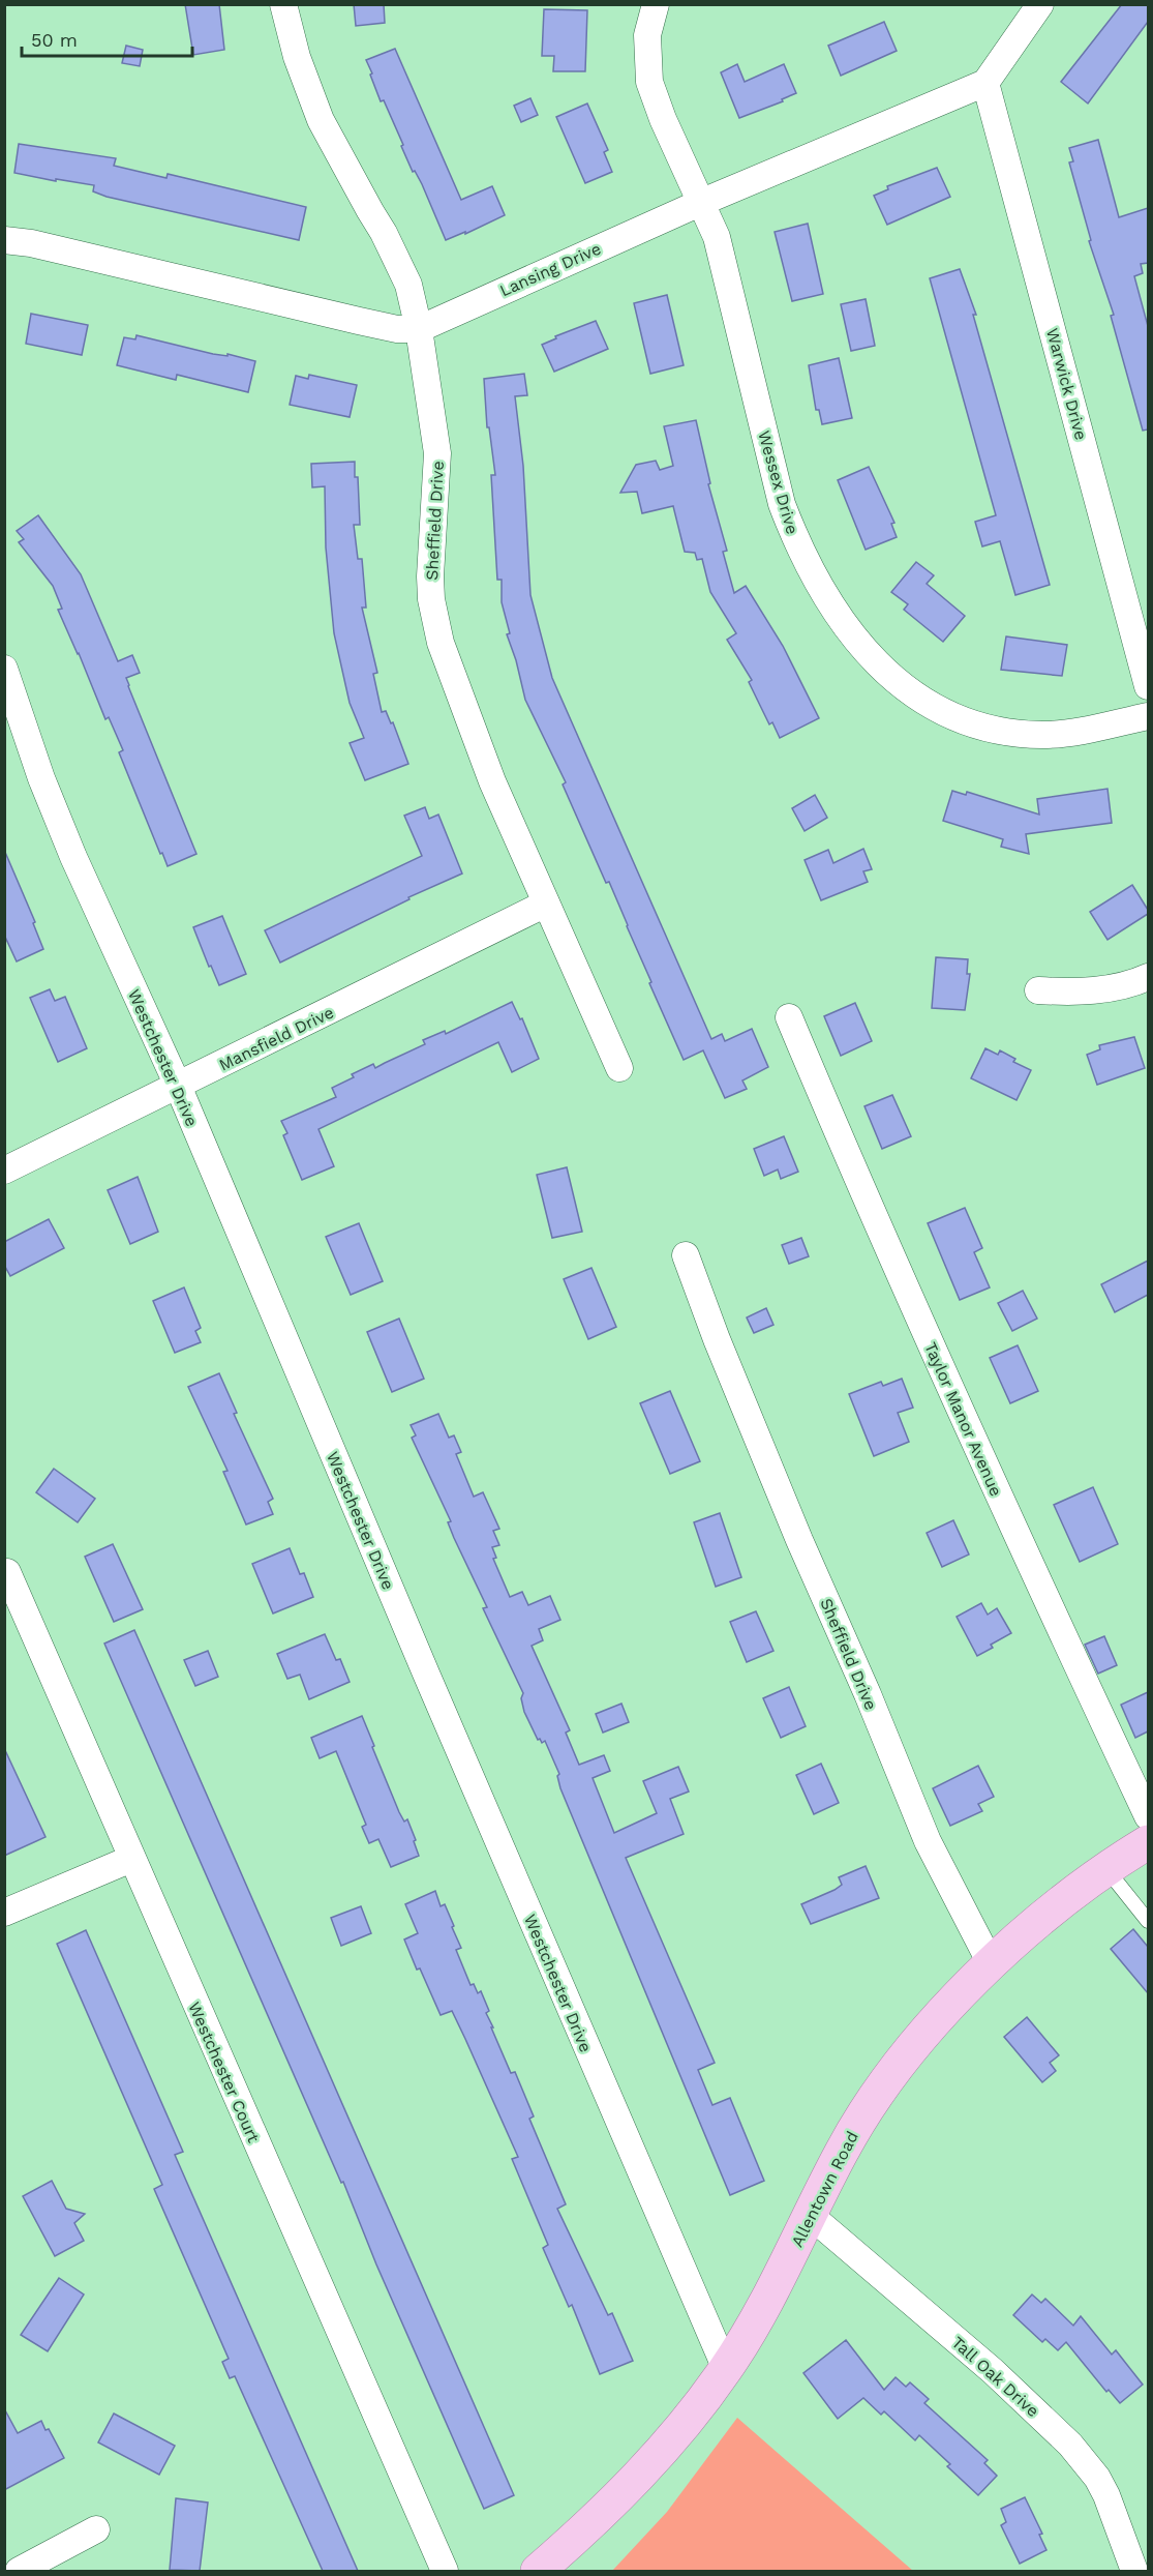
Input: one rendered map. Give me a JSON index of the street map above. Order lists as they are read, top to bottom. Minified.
{"streets":{"main road":["Allentown Road"],"street":["Lansing Drive","Warwick Drive","Wessex Drive","Sheffield Drive","Mansfield Drive","Westchester Drive","Taylor Manor Avenue","Westchester Court","Tall Oak Drive"]},"crossings":[["Lansing Drive","Warwick Drive"],["Lansing Drive","Wessex Drive"],["Lansing Drive","Sheffield Drive"],["Sheffield Drive","Mansfield Drive"],["Sheffield Drive","Allentown Road"],["Mansfield Drive","Westchester Drive"],["Westchester Drive","Allentown Road"],["Allentown Road","Tall Oak Drive"]],"scale_bar":"50 m"}
